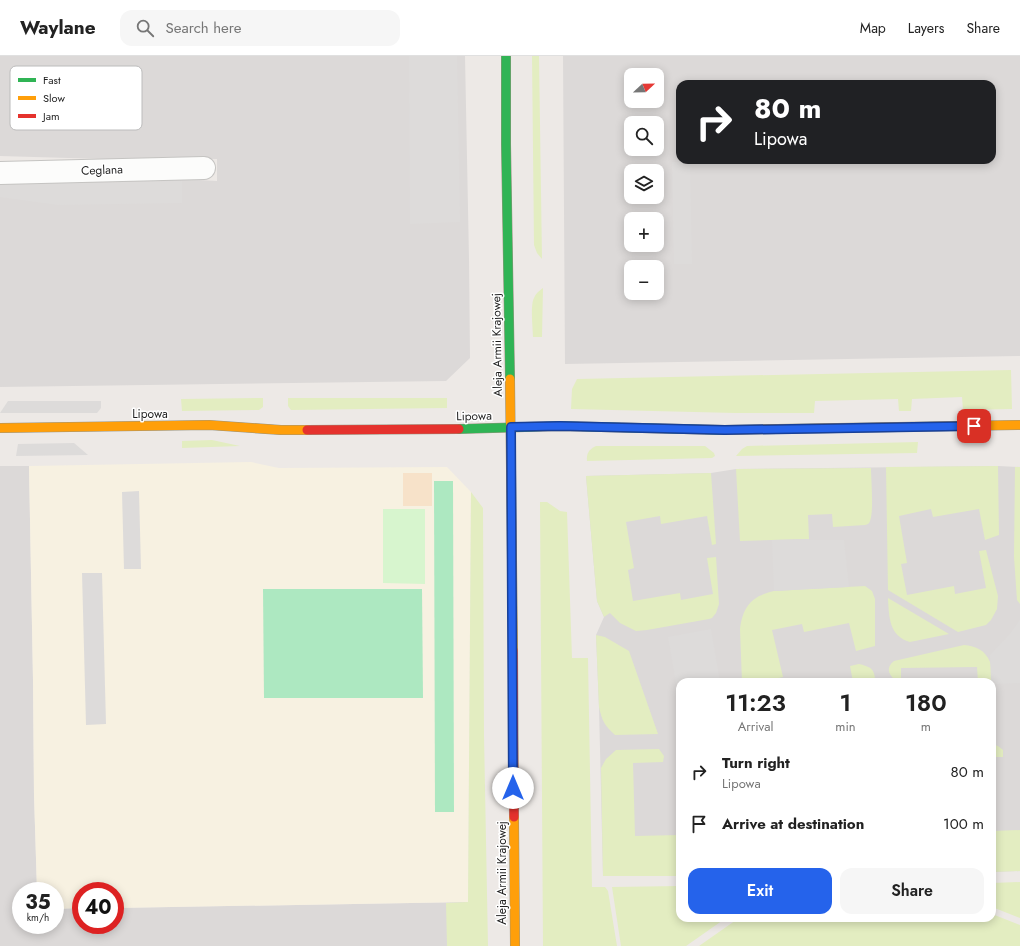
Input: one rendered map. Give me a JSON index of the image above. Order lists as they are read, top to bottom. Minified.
{"streets":{"street":["Ceglana","Aleja Armii Krajowej","Lipowa"]},"crossings":[["Aleja Armii Krajowej","Lipowa"]],"legend":["Fast","Slow","Jam"],"north":"right","page":{"header":"Waylane","search":"Search here","nav":["Map","Layers","Share"],"map_buttons":["+","−"],"turn":["80 m","Lipowa"],"eta":["11:23","Arrival","1","min","180","m"],"list":[{"name":"Turn right","note":"Lipowa","value":"80 m"},{"name":"Arrive at destination","value":"100 m"}],"buttons":["Exit","Share"],"speed":"35 km/h","limit":"40"}}
